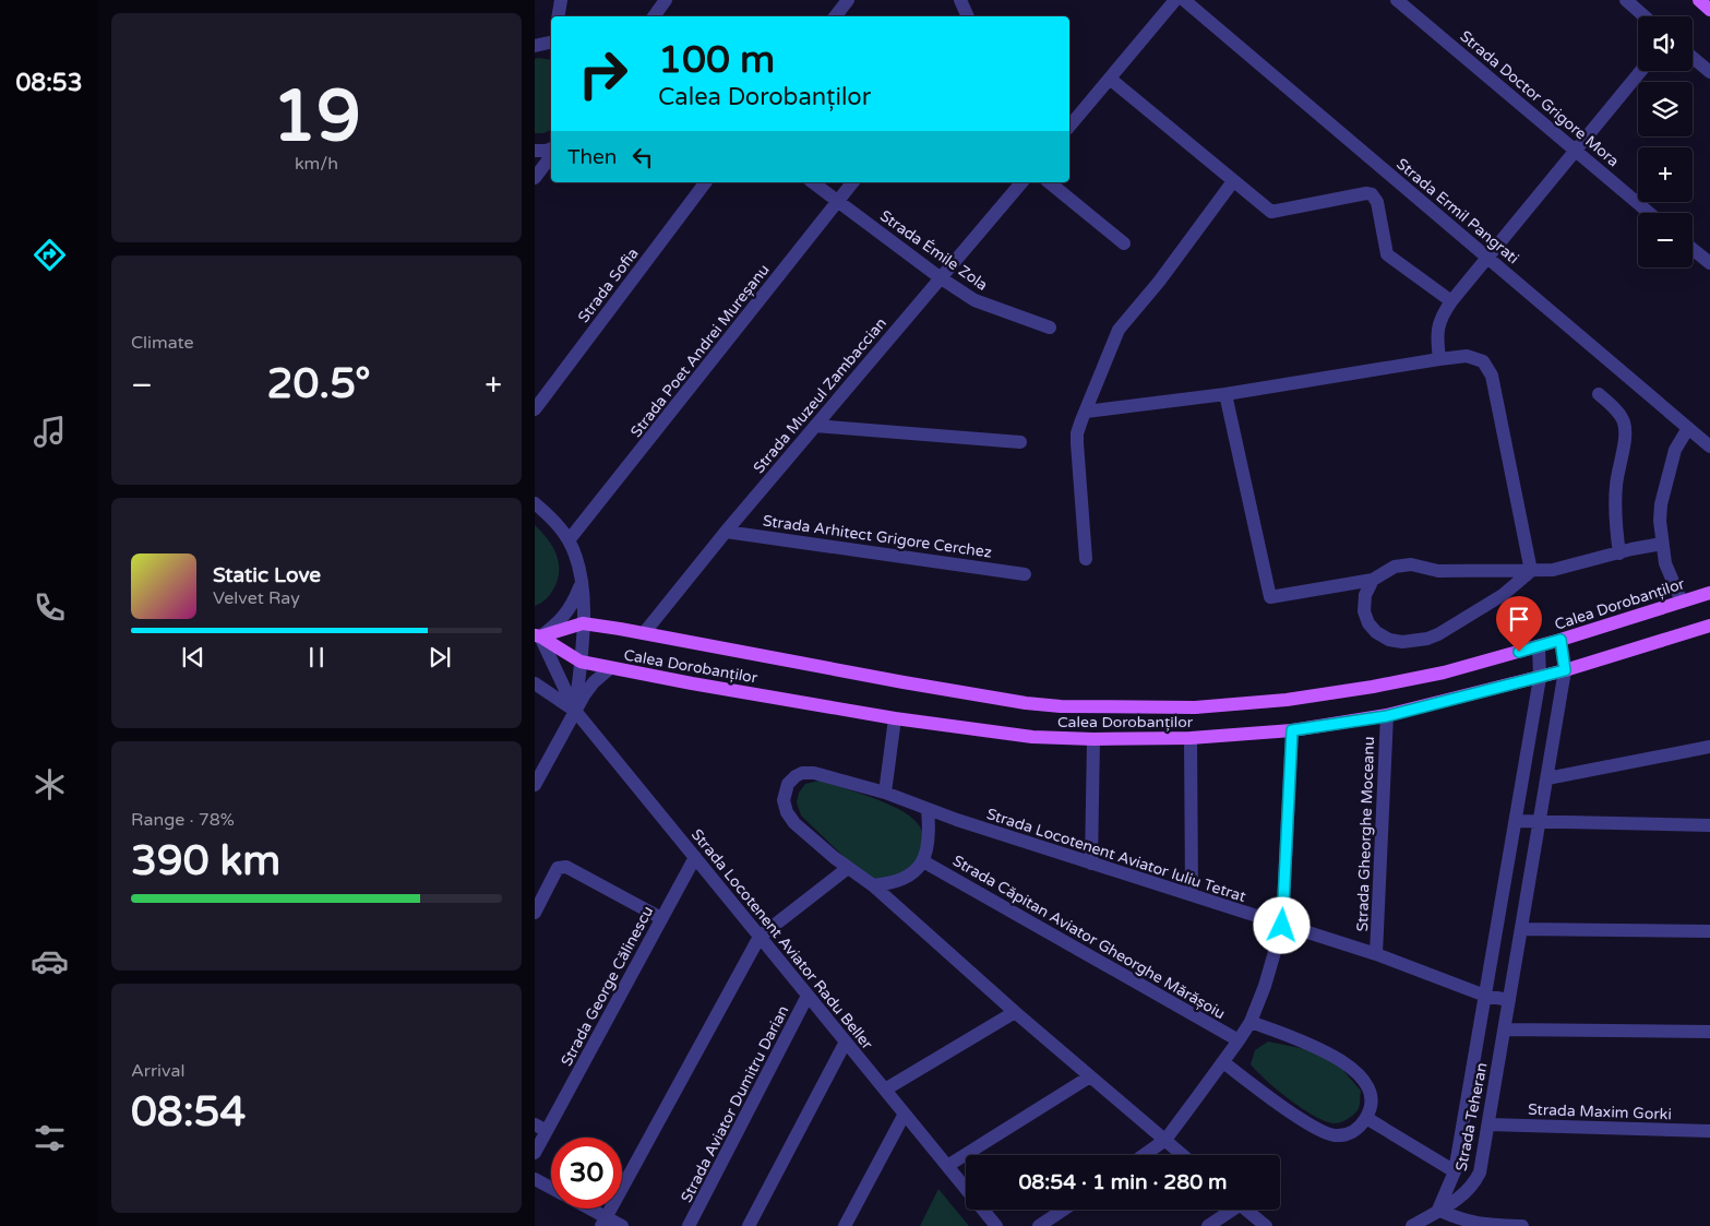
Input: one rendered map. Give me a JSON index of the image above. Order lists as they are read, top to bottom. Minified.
{"streets":{"main road":["Calea Dorobanților"],"street":["Strada Doctor Grigore Mora","Strada Ermil Pangrati","Strada Émile Zola","Strada Sofia","Strada Poet Andrei Mureșanu","Strada Muzeul Zambaccian","Strada Arhitect Grigore Cerchez","Strada Gheorghe Moceanu","Strada Locotenent Aviator Iuliu Tetrat","Strada Căpitan Aviator Gheorghe Mărășoiu","Strada Locotenent Aviator Radu Beller","Strada George Călinescu","Strada Aviator Dumitru Darian","Strada Maxim Gorki","Strada Teheran"]},"crossings":[["Strada Émile Zola","Strada Poet Andrei Mureșanu"],["Strada Émile Zola","Strada Muzeul Zambaccian"],["Strada Muzeul Zambaccian","Strada Arhitect Grigore Cerchez"],["Strada Muzeul Zambaccian","Calea Dorobanților"],["Calea Dorobanților","Strada Gheorghe Moceanu"],["Calea Dorobanților","Strada Teheran"],["Strada Gheorghe Moceanu","Strada Locotenent Aviator Iuliu Tetrat"],["Strada Locotenent Aviator Iuliu Tetrat","Strada Teheran"],["Strada Locotenent Aviator Radu Beller","Strada George Călinescu"],["Strada Locotenent Aviator Radu Beller","Strada Aviator Dumitru Darian"],["Strada Maxim Gorki","Strada Teheran"]],"page":{"tabs":"08:53","tile":[["19","km/h"],"Climate",["Range · 78%","390 km"],["Arrival","08:54"]],"map_buttons":["+","−"],"turn":["100 m","Calea Dorobanților"],"then":"Then","heat":["−","20.5°","+"],"song":["Static Love","Velvet Ray"],"limit":"30","trip":"08:54 · 1 min · 280 m"}}
